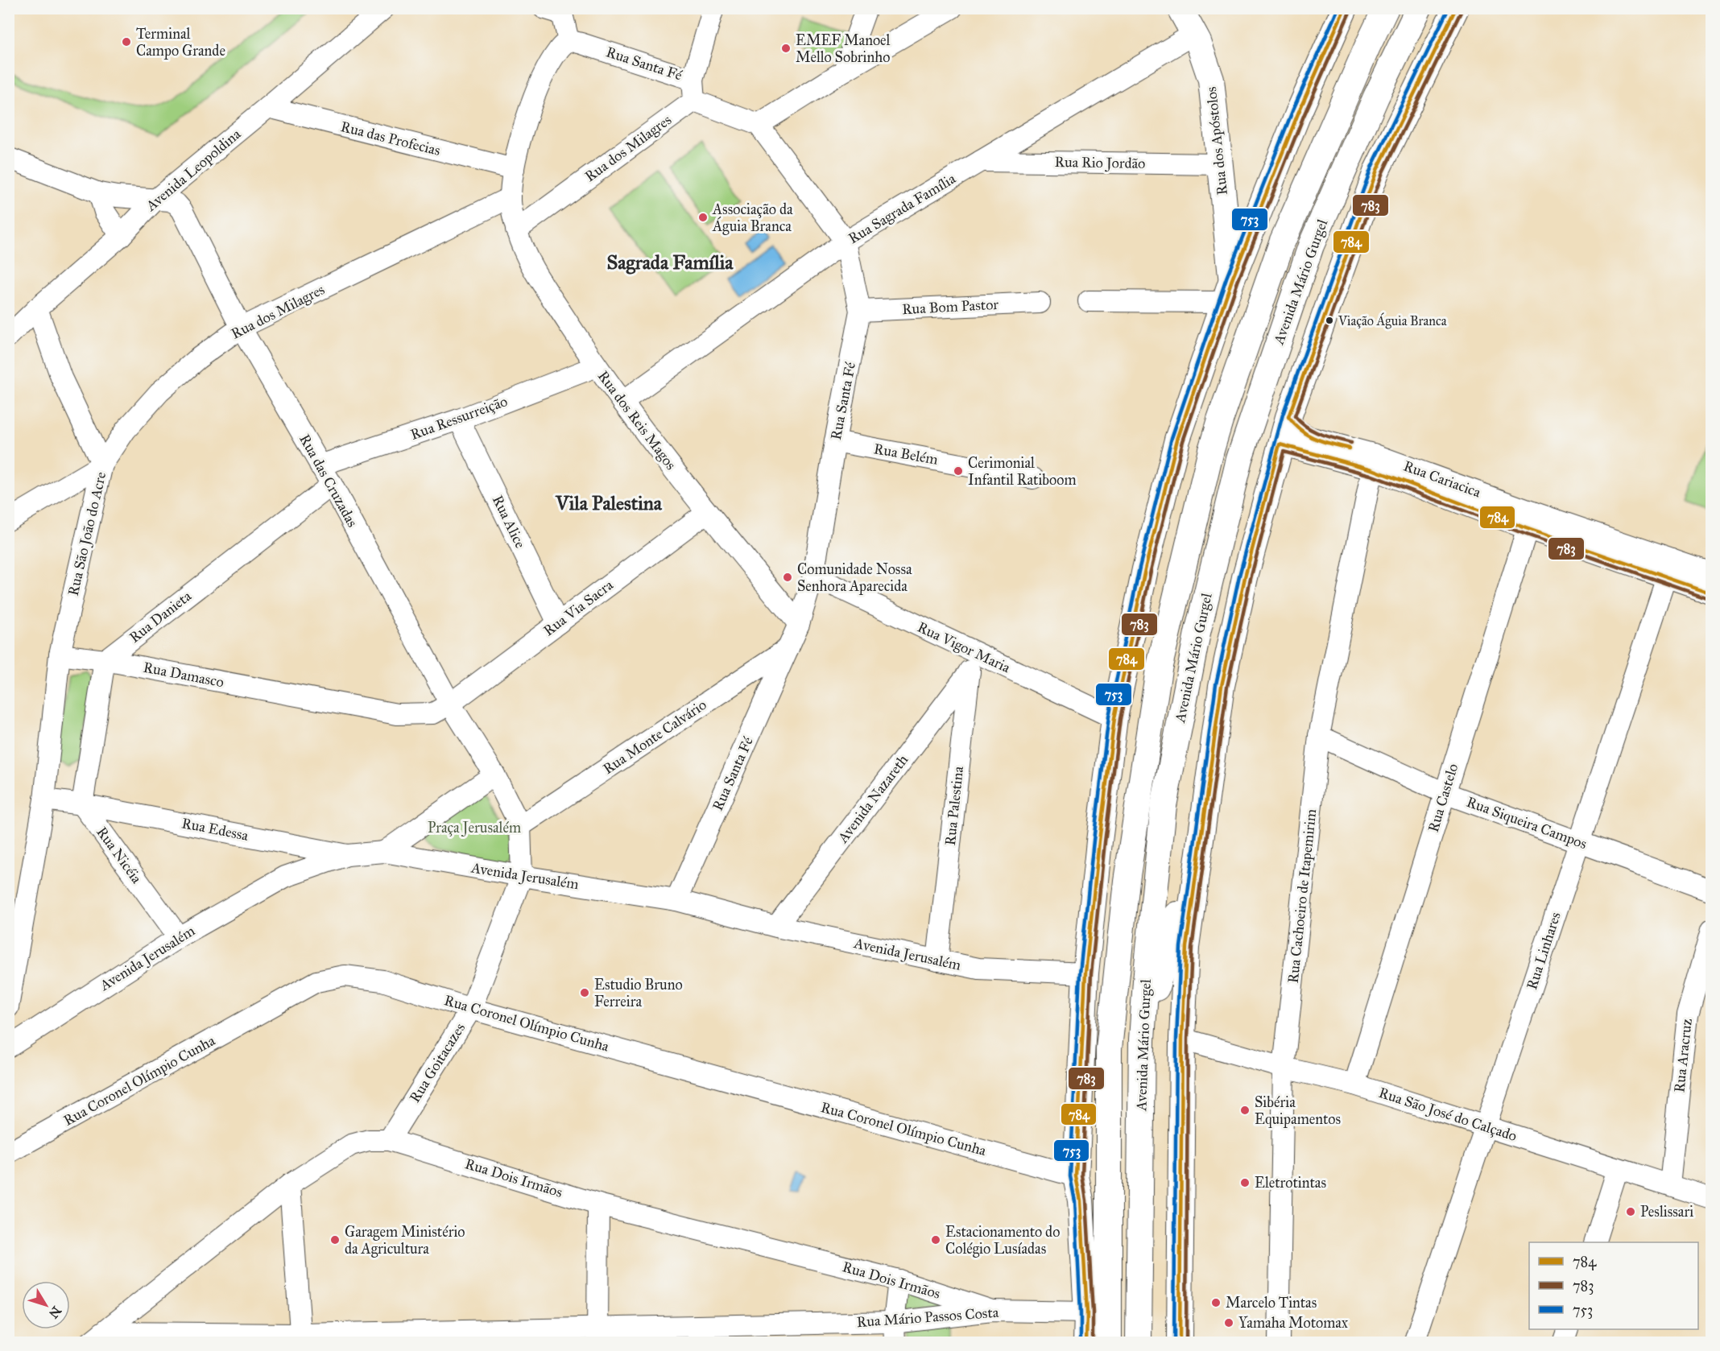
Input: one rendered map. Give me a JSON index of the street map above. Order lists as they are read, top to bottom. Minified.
{"streets":{"main road":["Rua dos Apóstolos","Avenida Mário Gurgel"],"street":["Rua Santa Fé","Rua das Profecias","Rua dos Milagres","Rua Rio Jordão","Avenida Leopoldina","Rua Sagrada Família","Rua Bom Pastor","Rua Ressurreição","Rua dos Reis Magos","Rua Belém","Rua Cariacica","Rua das Cruzadas","Rua Alice","Rua São João do Acre","Rua Via Sacra","Rua Danieta","Rua Vigor Maria","Rua Damasco","Rua Monte Calvário","Rua Castelo","Avenida Nazareth","Rua Palestina","Rua Siqueira Campos","Rua Edessa","Rua Nicéia","Avenida Jerusalém","Rua Cachoeiro de Itapemirim","Rua Linhares","Rua Coronel Olímpio Cunha","Rua Aracruz","Rua Goitacazes","Rua São José do Calçado","Rua Dois Irmãos","Rua Mário Passos Costa"]},"crossings":[["Rua Santa Fé","Rua dos Milagres"],["Rua Santa Fé","Rua Sagrada Família"],["Rua Santa Fé","Rua Bom Pastor"],["Rua Santa Fé","Rua dos Reis Magos"],["Rua Santa Fé","Rua Belém"],["Rua Santa Fé","Rua Vigor Maria"],["Rua Santa Fé","Rua Monte Calvário"],["Rua Santa Fé","Avenida Jerusalém"],["Rua das Profecias","Avenida Leopoldina"],["Rua das Profecias","Rua dos Reis Magos"],["Rua dos Apóstolos","Rua Rio Jordão"],["Rua dos Apóstolos","Rua Sagrada Família"],["Rua dos Milagres","Rua dos Reis Magos"],["Rua dos Milagres","Rua das Cruzadas"],["Rua dos Milagres","Rua São João do Acre"],["Rua Rio Jordão","Rua Sagrada Família"],["Avenida Leopoldina","Rua das Cruzadas"],["Avenida Leopoldina","Rua São João do Acre"],["Rua Sagrada Família","Rua dos Reis Magos"],["Rua Ressurreição","Rua dos Reis Magos"],["Rua Ressurreição","Rua das Cruzadas"],["Rua Ressurreição","Rua Alice"],["Rua dos Reis Magos","Rua Via Sacra"],["Rua Cariacica","Rua Castelo"],["Rua Cariacica","Rua Cachoeiro de Itapemirim"],["Rua Cariacica","Rua Linhares"],["Rua das Cruzadas","Rua Via Sacra"],["Rua das Cruzadas","Rua Danieta"],["Rua das Cruzadas","Rua Damasco"],["Rua das Cruzadas","Rua Monte Calvário"],["Rua das Cruzadas","Avenida Jerusalém"],["Rua das Cruzadas","Rua Goitacazes"],["Rua Alice","Rua Via Sacra"],["Rua São João do Acre","Rua Damasco"],["Rua Via Sacra","Rua Damasco"],["Rua Danieta","Rua Damasco"],["Rua Vigor Maria","Avenida Nazareth"],["Rua Vigor Maria","Rua Palestina"],["Rua Castelo","Rua Siqueira Campos"],["Rua Castelo","Rua São José do Calçado"],["Avenida Nazareth","Rua Palestina"],["Avenida Nazareth","Avenida Jerusalém"],["Rua Palestina","Avenida Jerusalém"],["Rua Siqueira Campos","Rua Cachoeiro de Itapemirim"],["Rua Siqueira Campos","Rua Linhares"],["Rua Edessa","Rua Nicéia"],["Rua Edessa","Avenida Jerusalém"],["Rua Nicéia","Avenida Jerusalém"],["Avenida Jerusalém","Rua Goitacazes"],["Rua Cachoeiro de Itapemirim","Rua São José do Calçado"],["Rua Linhares","Rua São José do Calçado"],["Rua Coronel Olímpio Cunha","Rua Goitacazes"],["Rua Aracruz","Rua São José do Calçado"],["Rua Goitacazes","Rua Dois Irmãos"],["Rua Dois Irmãos","Rua Mário Passos Costa"]],"districts":["Sagrada Família","Vila Palestina"],"parks":["Praça Jerusalém"],"places":["Terminal Campo Grande","EMEF Manoel Mello Sobrinho","Associação da Águia Branca","Viação Águia Branca","Cerimonial Infantil Ratiboom","Comunidade Nossa Senhora Aparecida","Estudio Bruno Ferreira","Sibéria Equipamentos","Eletrotintas","Peslissari","Garagem Ministério da Agricultura","Estacionamento do Colégio Lusíadas","Marcelo Tintas","Yamaha Motomax"],"lines":["transit line 784","transit line 753","transit line 783"],"legend":["784","783","753"],"north":"bottom right"}
